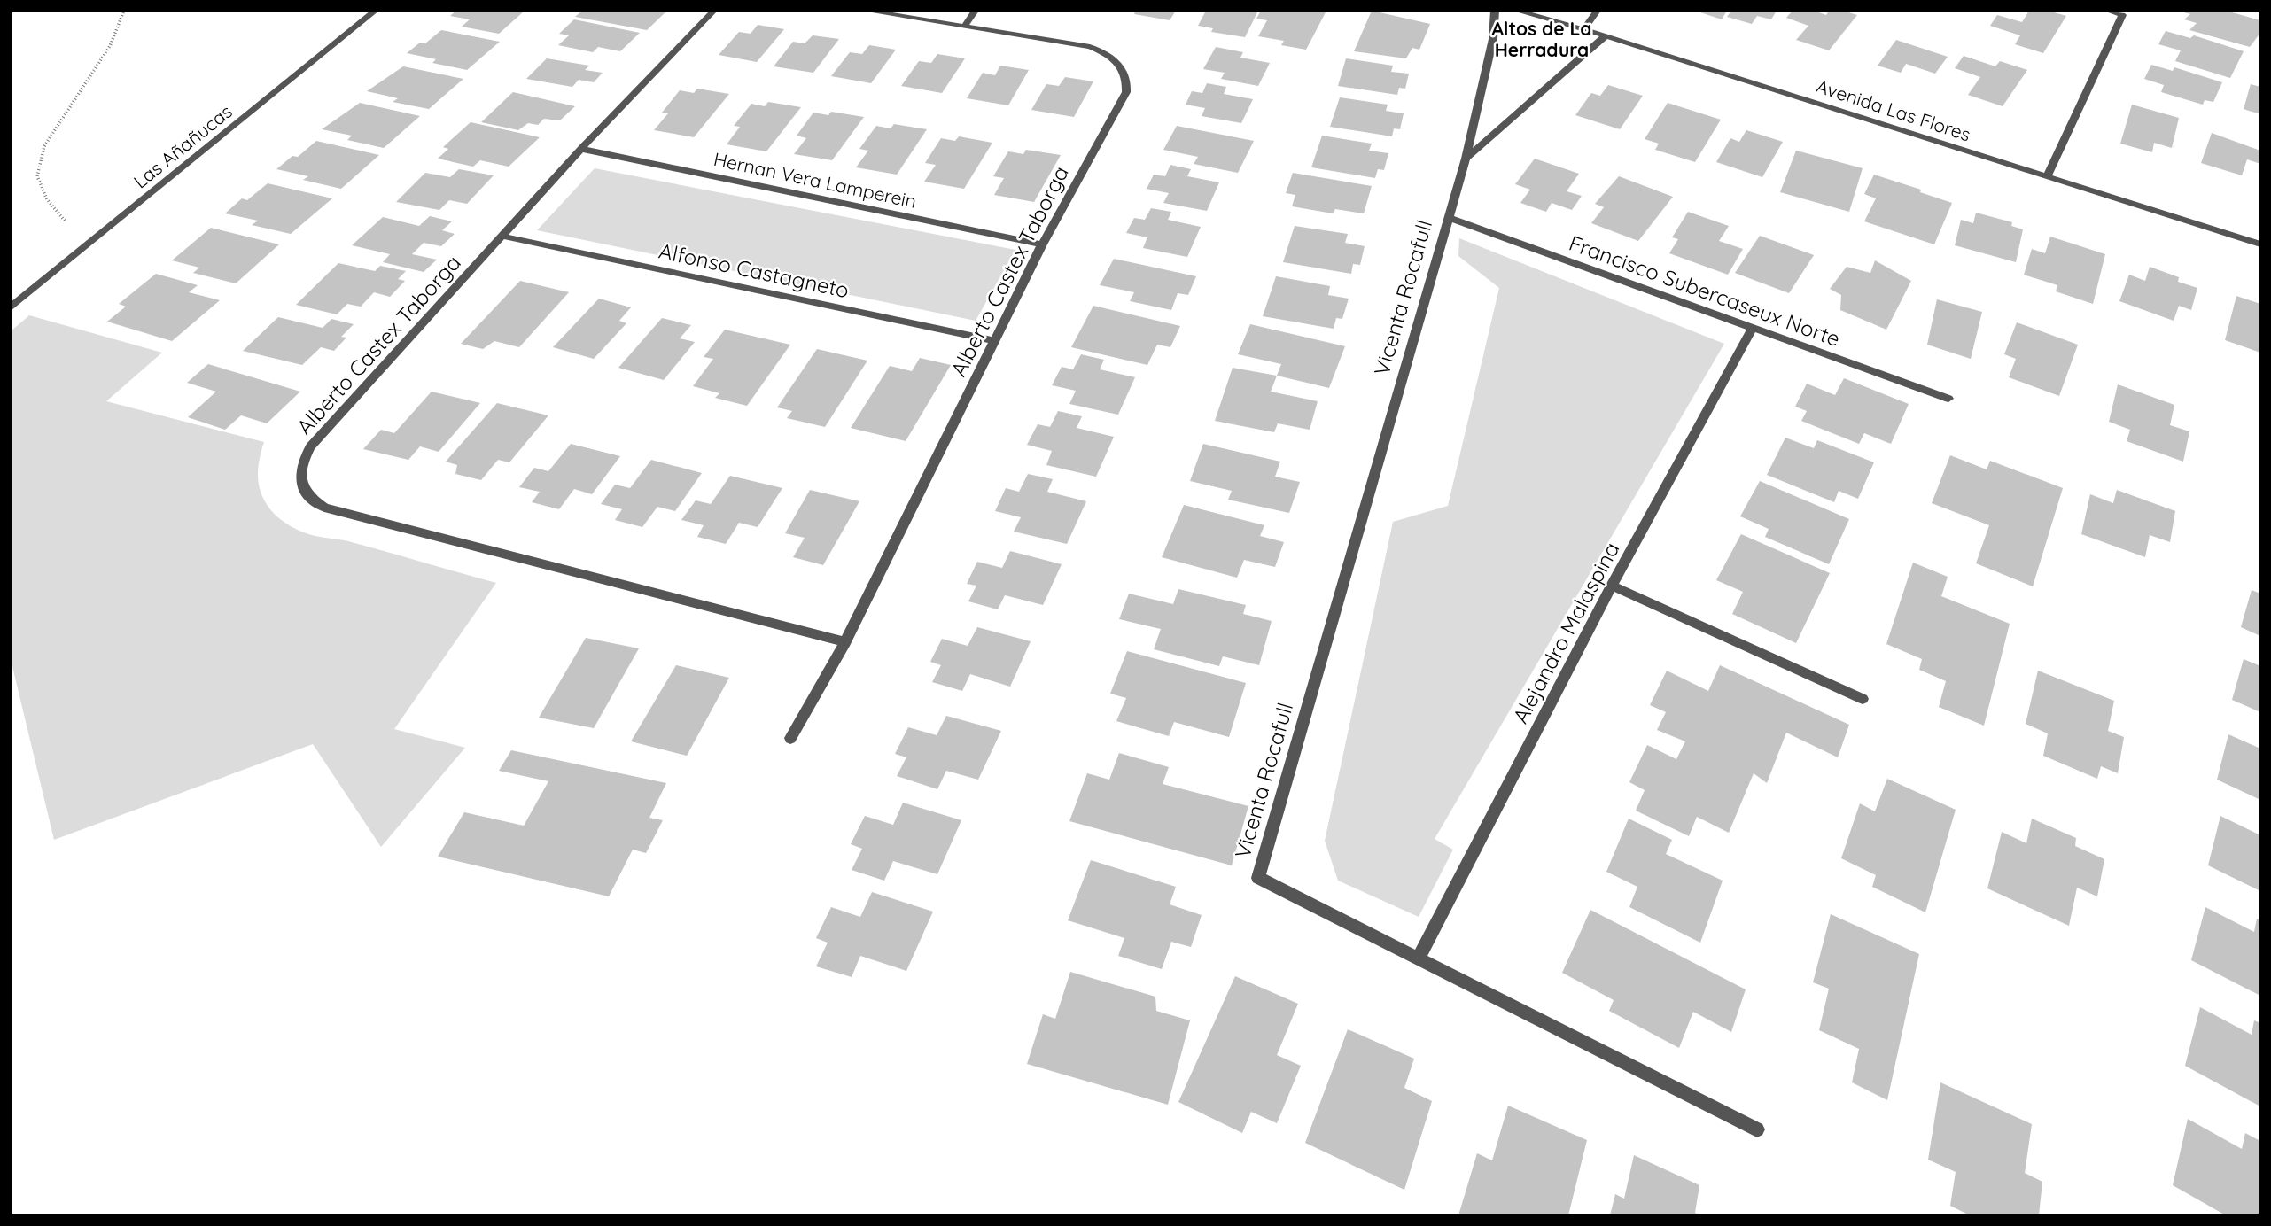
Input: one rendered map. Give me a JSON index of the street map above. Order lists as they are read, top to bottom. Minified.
{"streets":{"street":["Avenida Las Flores","Las Añañucas","Hernan Vera Lamperein","Alfonso Castagneto","Alberto Castex Taborga","Francisco Subercaseux Norte","Vicenta Rocafull","Alejandro Malaspina"]},"crossings":[["Hernan Vera Lamperein","Alberto Castex Taborga"],["Alfonso Castagneto","Alberto Castex Taborga"],["Francisco Subercaseux Norte","Vicenta Rocafull"],["Francisco Subercaseux Norte","Alejandro Malaspina"],["Vicenta Rocafull","Alejandro Malaspina"]],"districts":["Altos de La Herradura"]}
